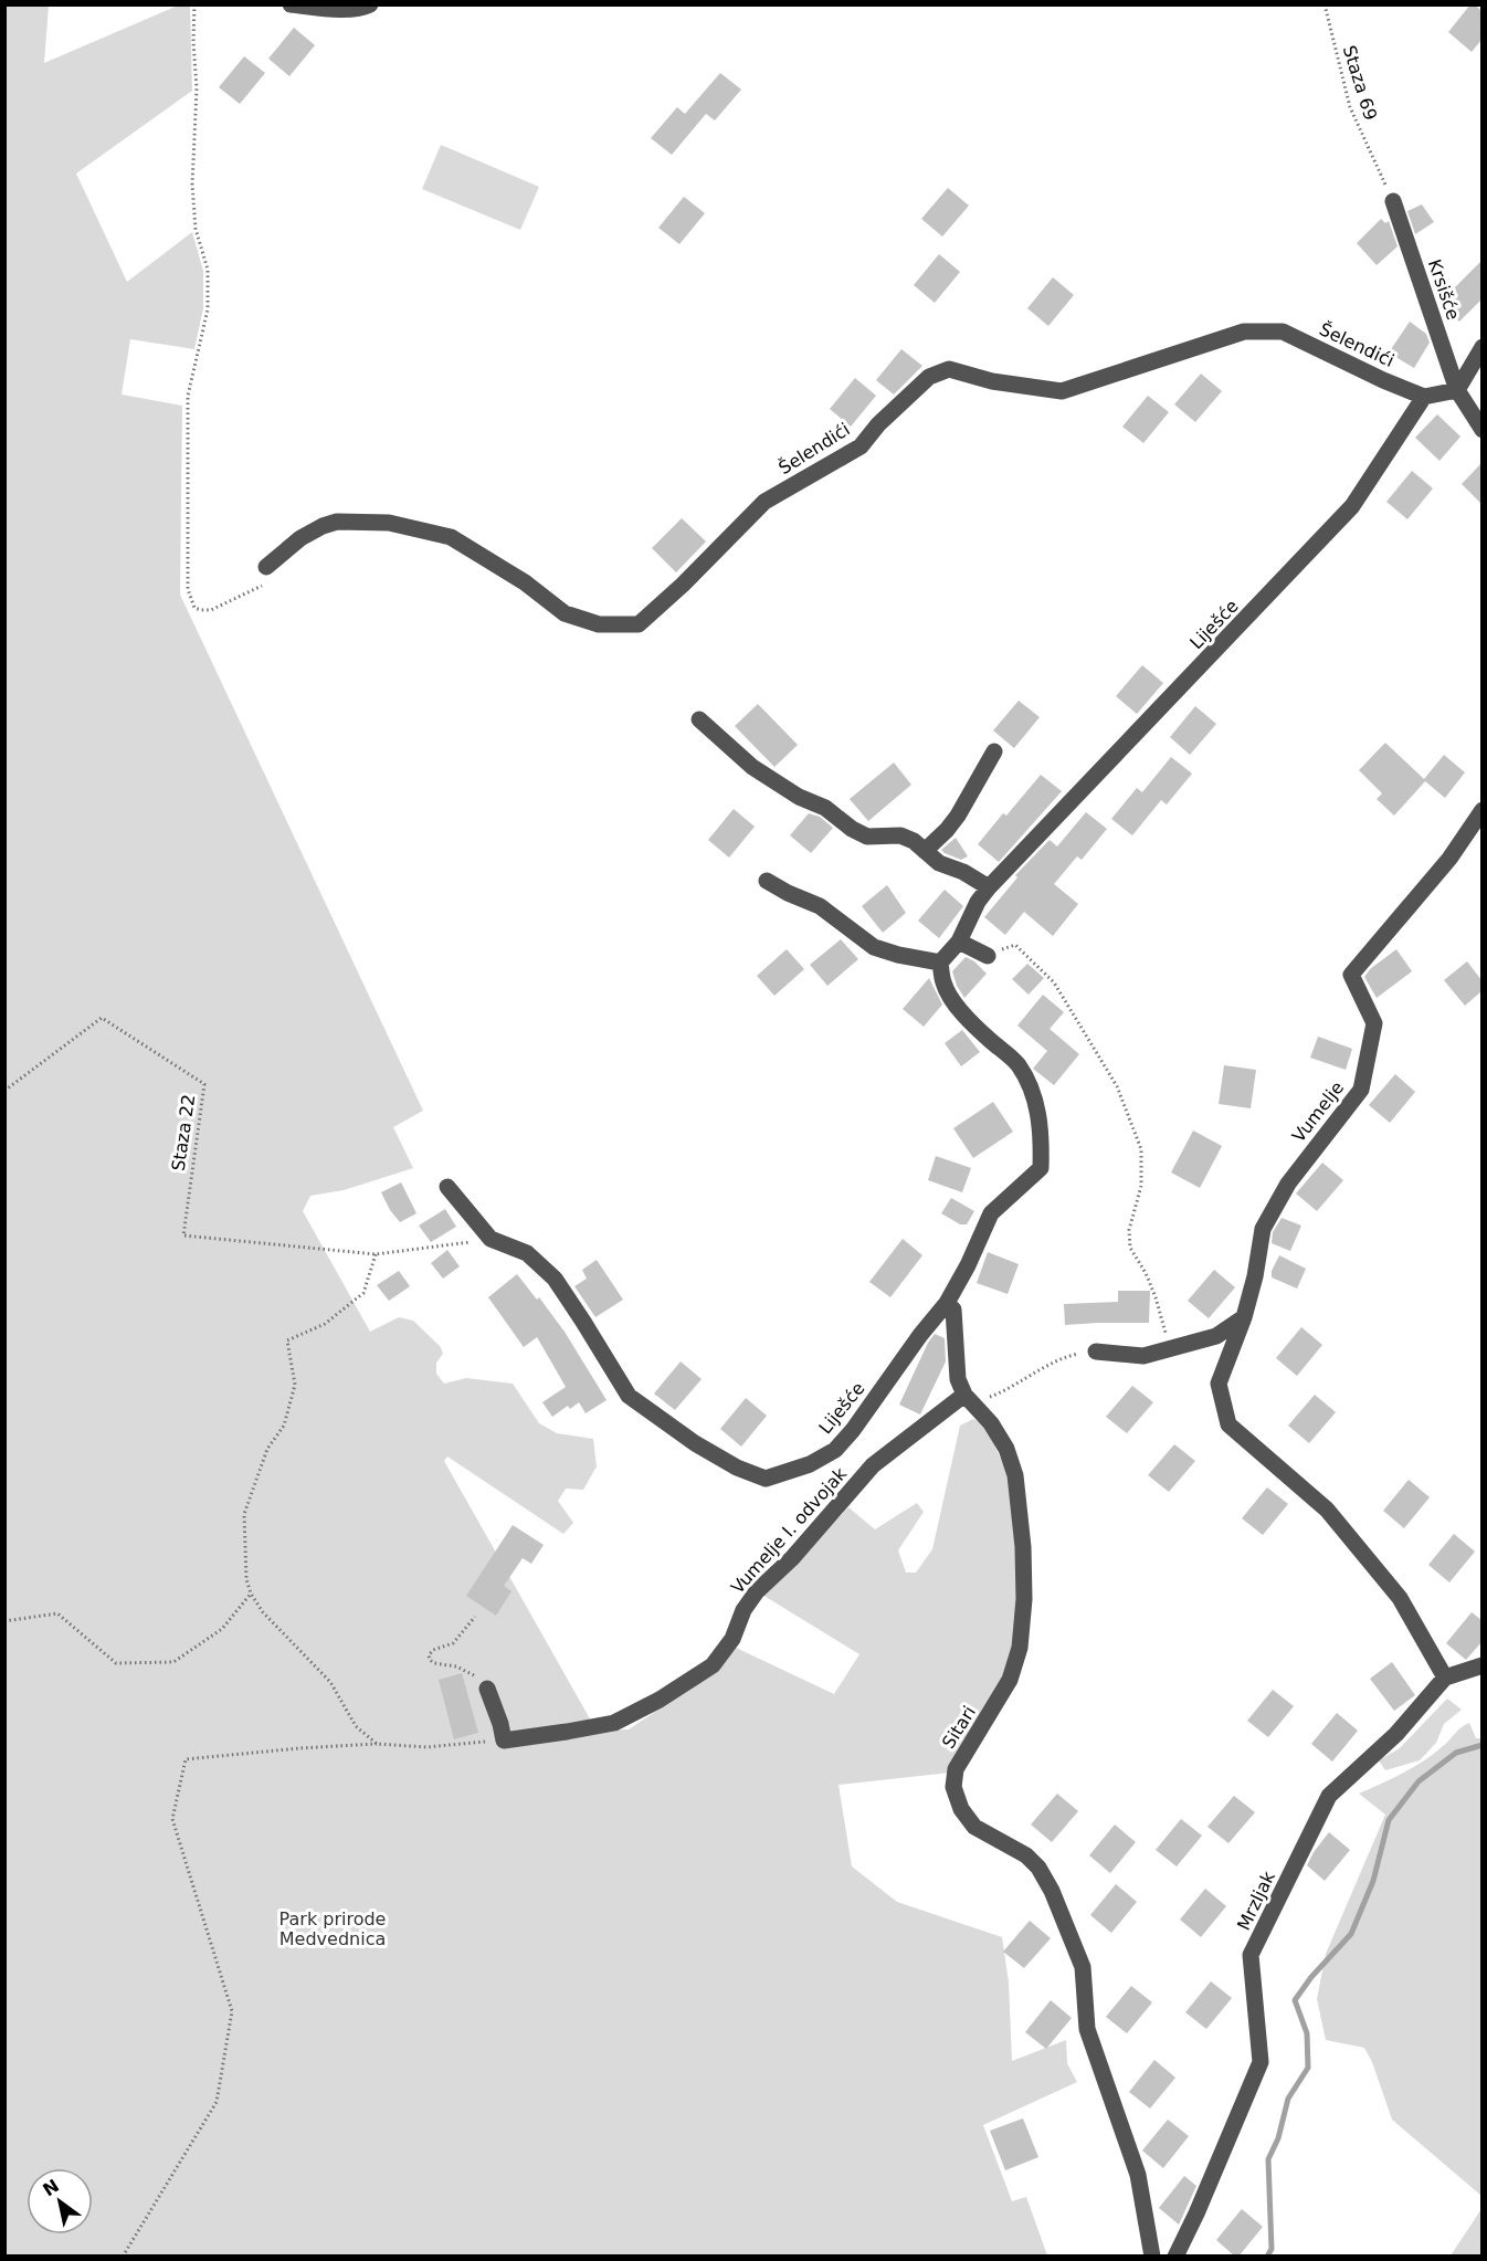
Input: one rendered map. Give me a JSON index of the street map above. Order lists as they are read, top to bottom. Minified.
{"streets":{"street":["Krsišće","Šelendići","Liješće","Vumelje","Vumelje I. odvojak","Sitari","Mrzljak"],"path":["Staza 69","Staza 22"]},"crossings":[["Staza 69","Krsišće"],["Šelendići","Liješće"],["Liješće","Sitari"],["Vumelje","Mrzljak"],["Vumelje I. odvojak","Sitari"]],"parks":["Park prirode Medvednica"],"north":"top left"}
